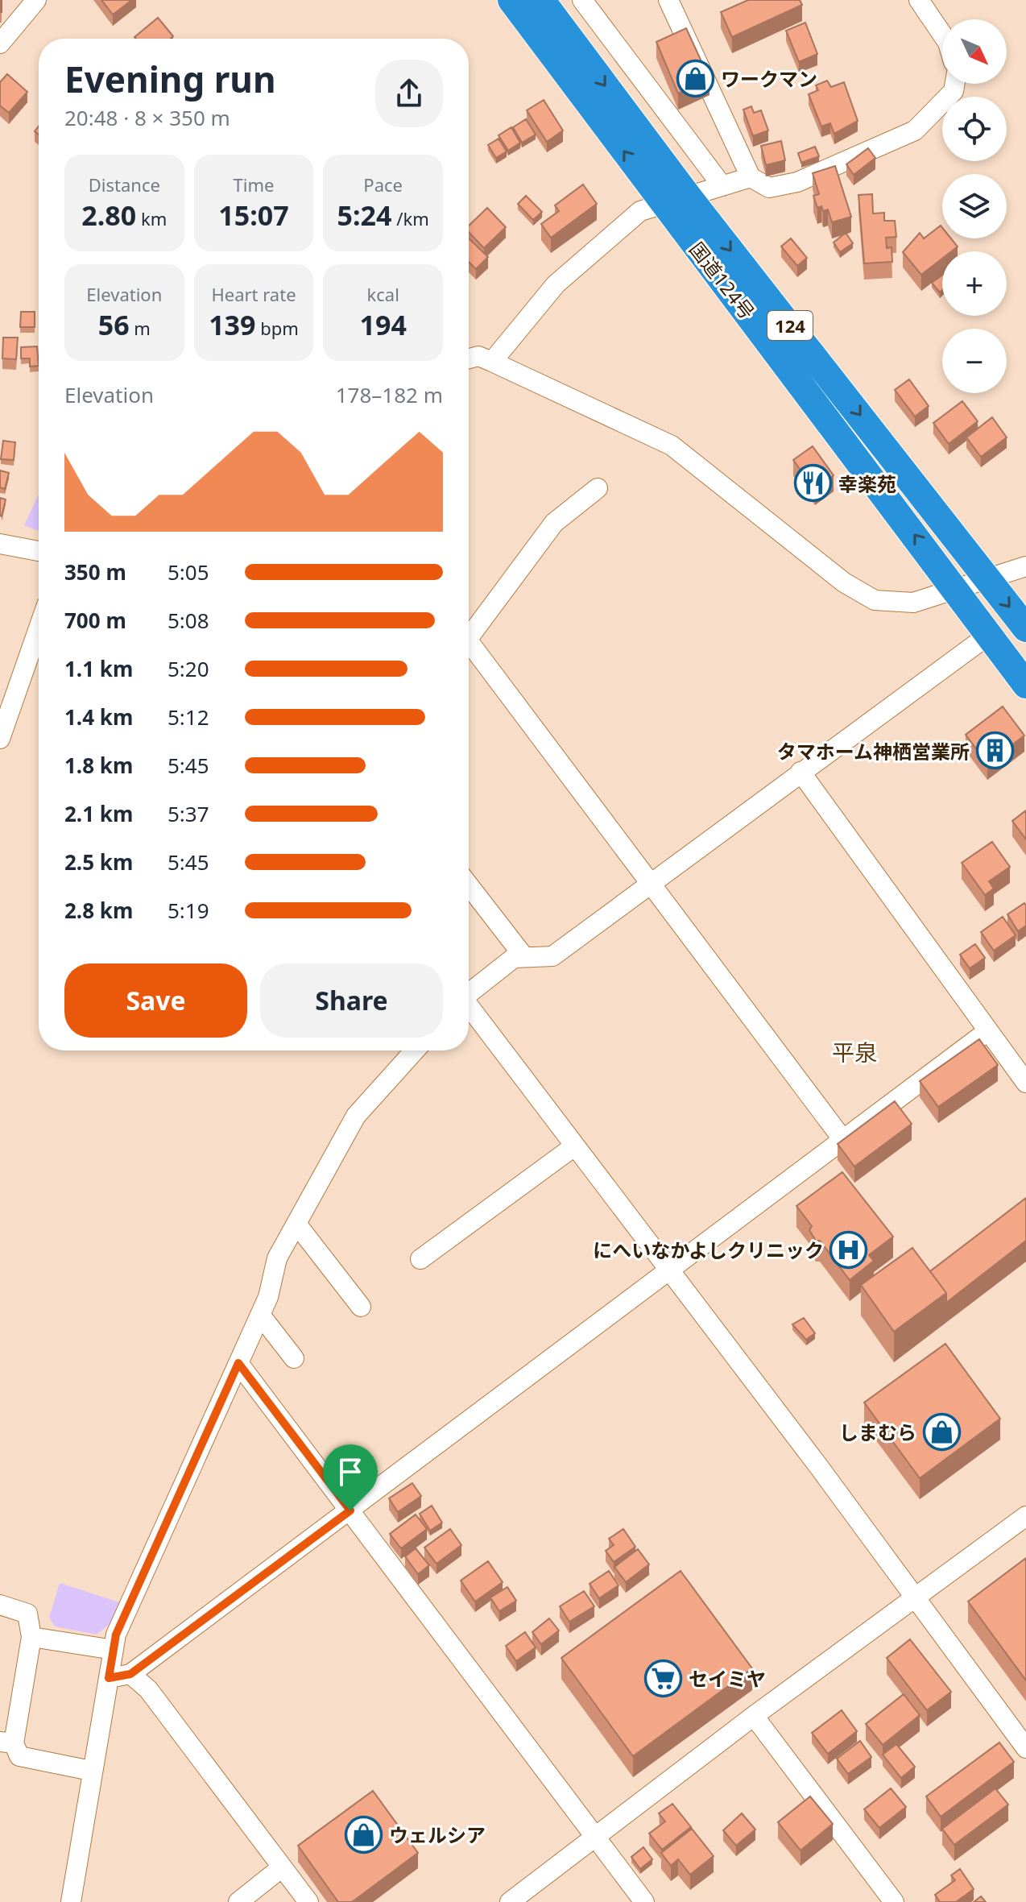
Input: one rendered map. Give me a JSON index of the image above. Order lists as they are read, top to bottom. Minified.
{"streets":{"highway":["国道124号","124"]},"districts":["平泉"],"places":{"shop":["ワークマン","しまむら","ウェルシア"],"restaurant":["幸楽苑"],"building":["タマホーム神栖営業所"],"hospital":["にへいなかよしクリニック"],"supermarket":["セイミヤ"]},"north":"bottom right","page":{"map_buttons":["+","−"],"heading":["Evening run","20:48 · 8 × 350 m"],"stats":[["Distance","2.80 km"],["Time","15:07"],["Pace","5:24 /km"],["Elevation","56 m"],["Heart rate","139 bpm"],["kcal","194"]],"chart":["Elevation","178–182 m"],"list":[{"name":"350 m","note":"5:05"},{"name":"700 m","note":"5:08"},{"name":"1.1 km","note":"5:20"},{"name":"1.4 km","note":"5:12"},{"name":"1.8 km","note":"5:45"},{"name":"2.1 km","note":"5:37"},{"name":"2.5 km","note":"5:45"},{"name":"2.8 km","note":"5:19"}],"buttons":["Save","Share"]}}
